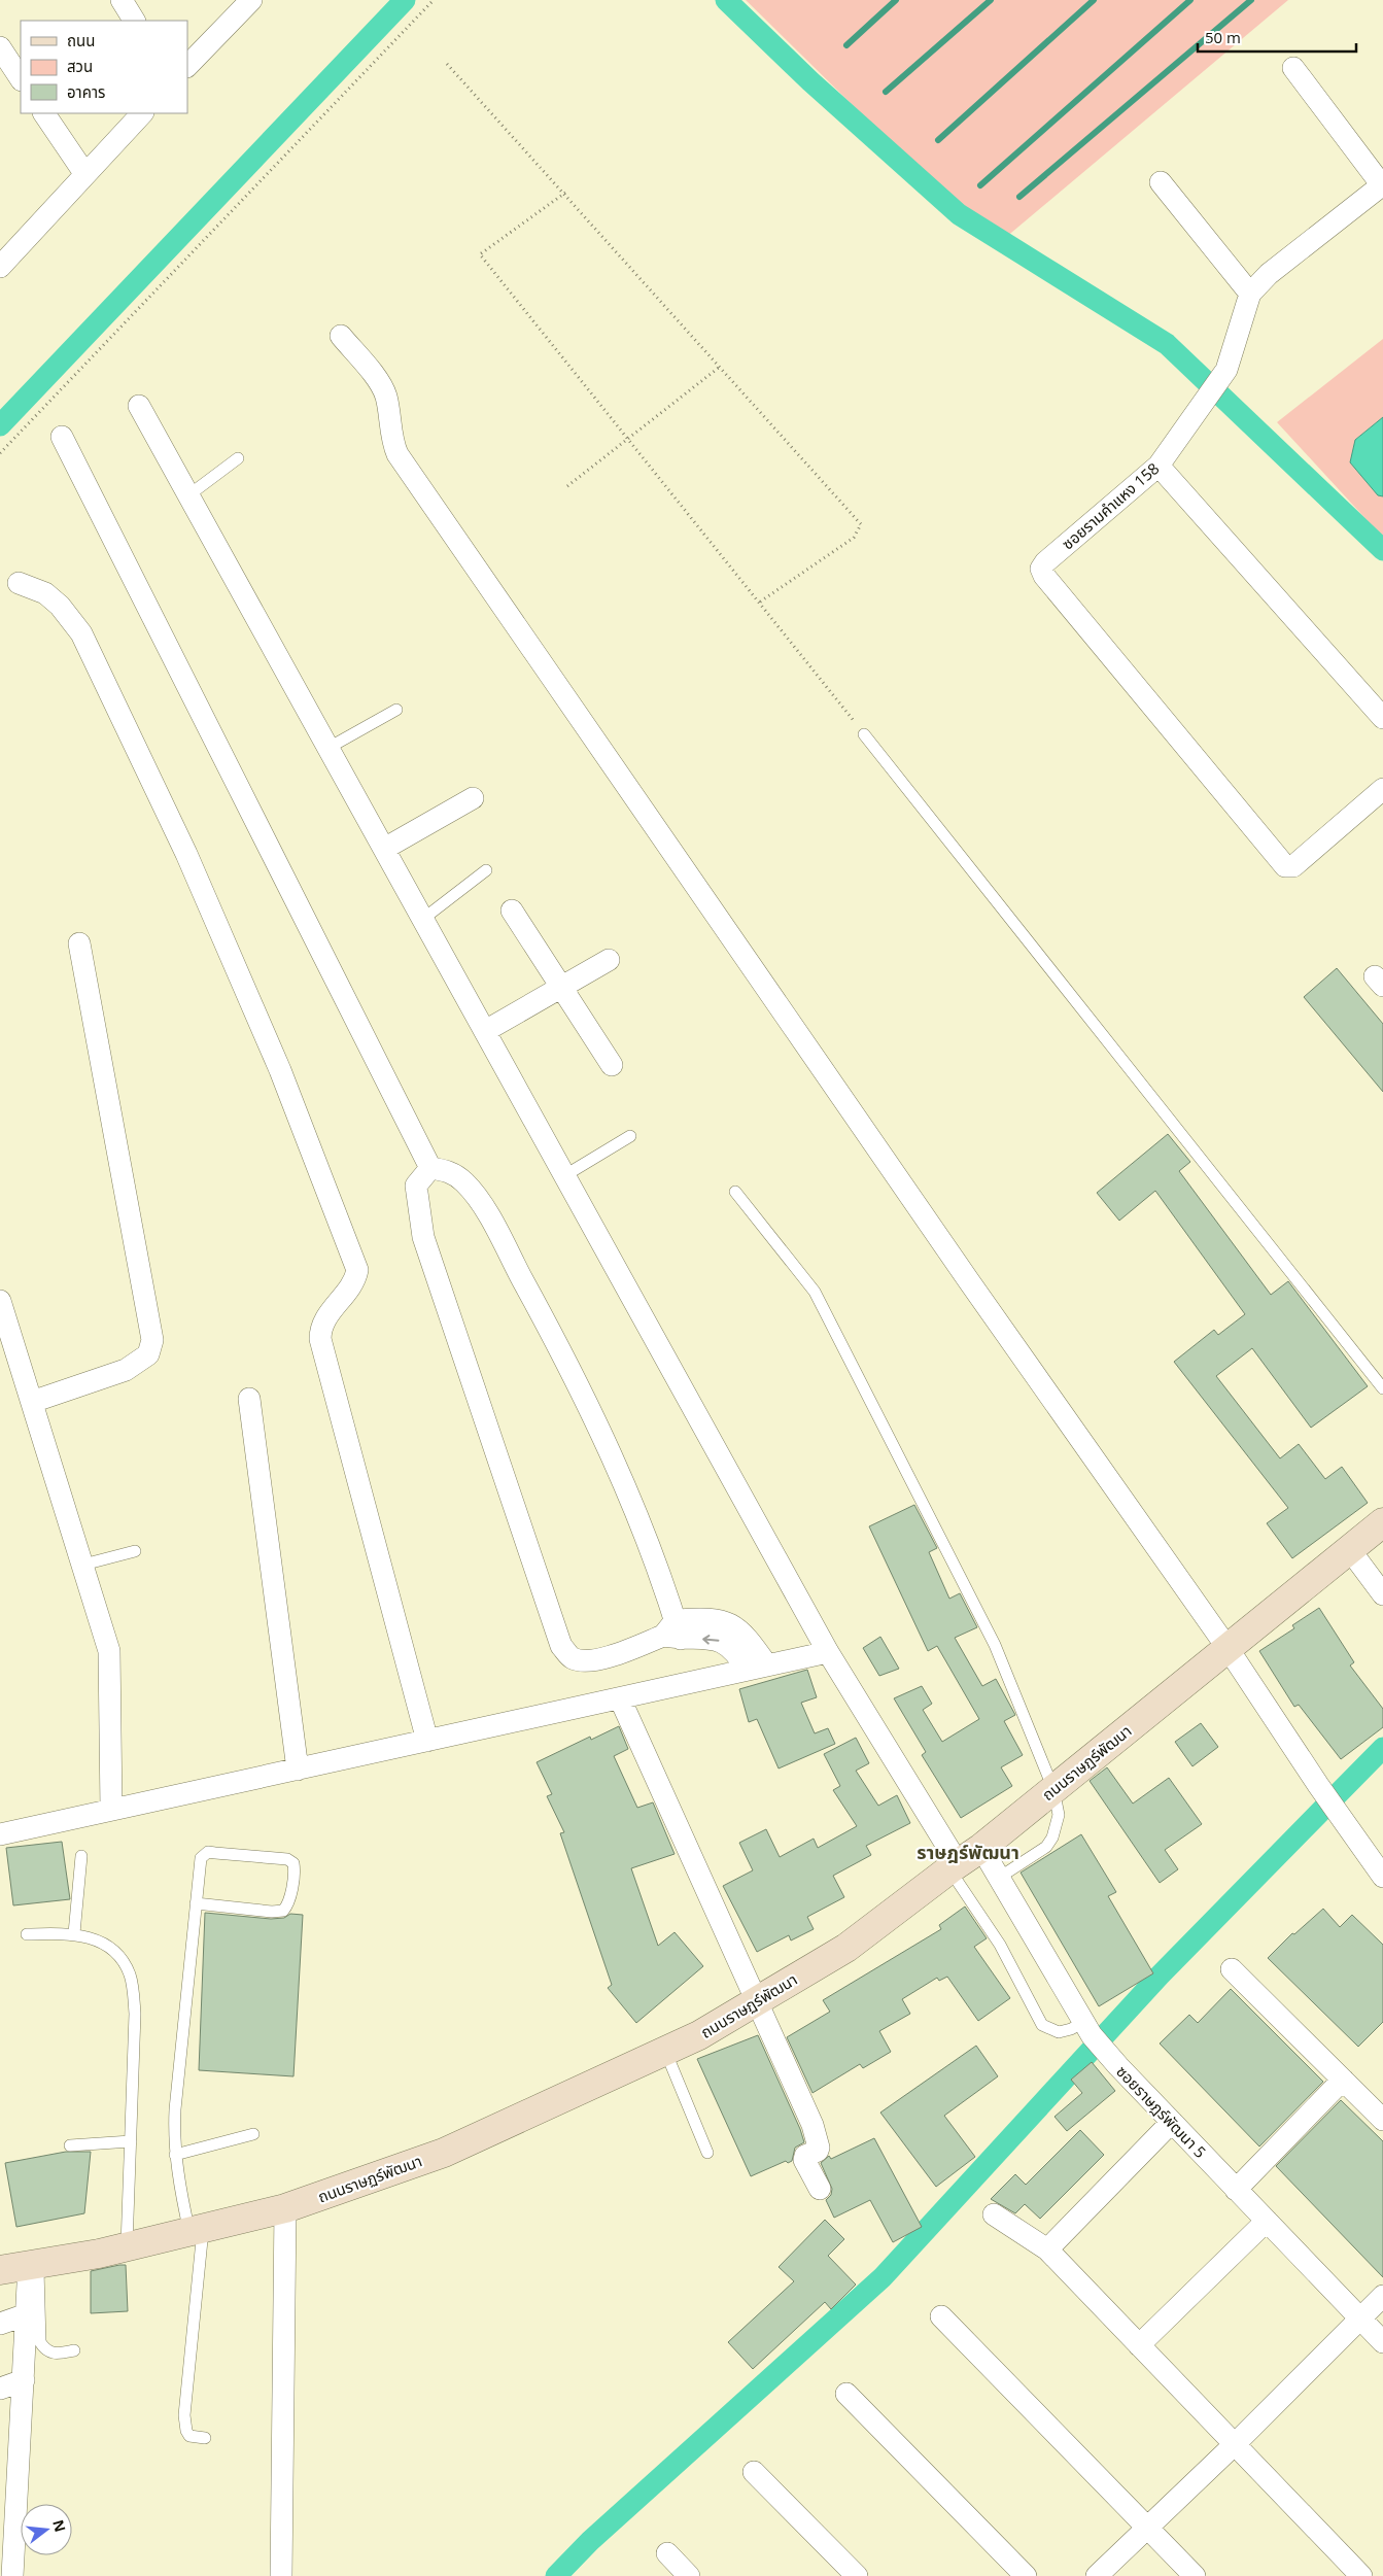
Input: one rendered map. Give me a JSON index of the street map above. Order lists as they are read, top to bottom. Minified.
{"streets":{"street":["ซอยรามคำแหง 158","ถนนราษฏร์พัฒนา","ซอยราษฎร์พัฒนา 5"]},"crossings":[["ถนนราษฏร์พัฒนา","ซอยราษฎร์พัฒนา 5"]],"districts":["ราษฎร์พัฒนา"],"legend":["ถนน","สวน","อาคาร"],"scale_bar":"50 m","north":"right"}
